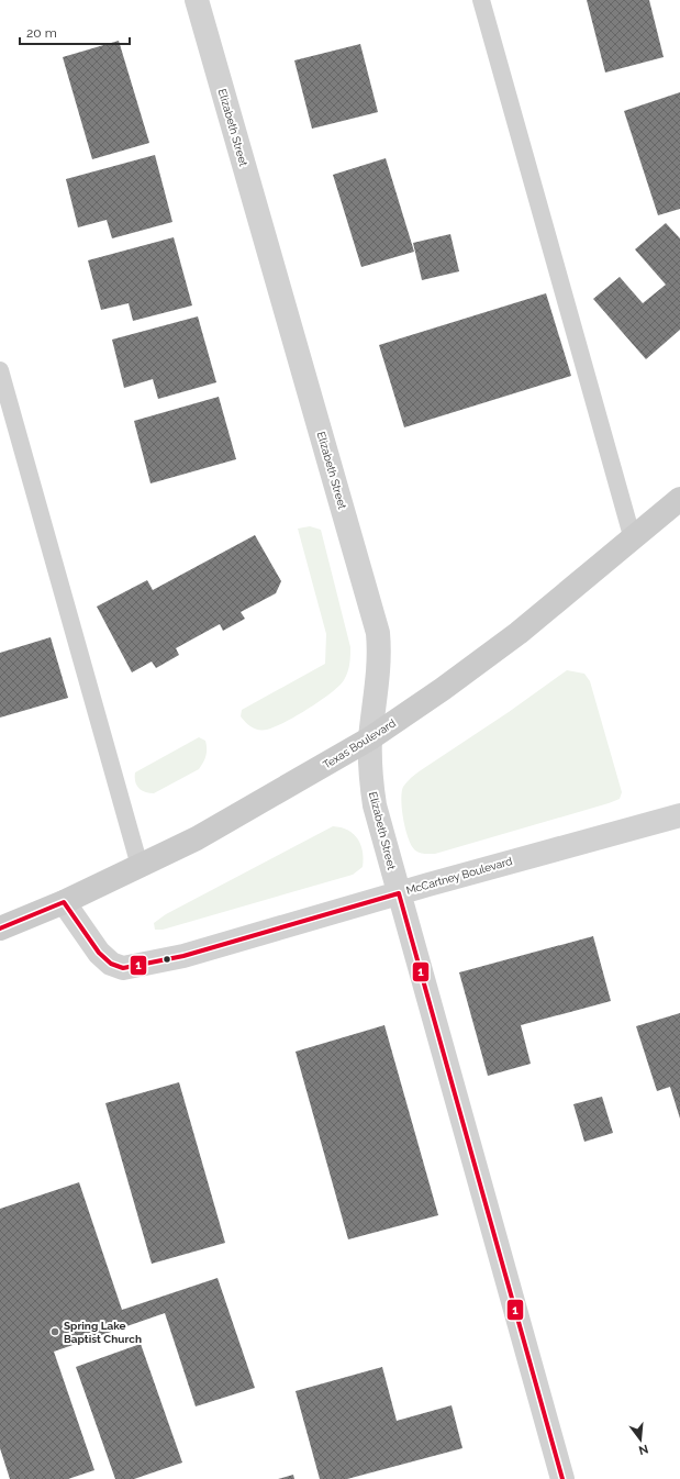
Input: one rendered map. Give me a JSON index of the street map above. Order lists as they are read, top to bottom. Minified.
{"streets":{"main road":["Texas Boulevard"],"street":["Elizabeth Street","McCartney Boulevard"]},"crossings":[["Elizabeth Street","Texas Boulevard"],["Elizabeth Street","McCartney Boulevard"],["Texas Boulevard","McCartney Boulevard"]],"places":["Spring Lake Baptist Church"],"lines":["transit line 1"],"scale_bar":"20 m","north":"bottom"}
